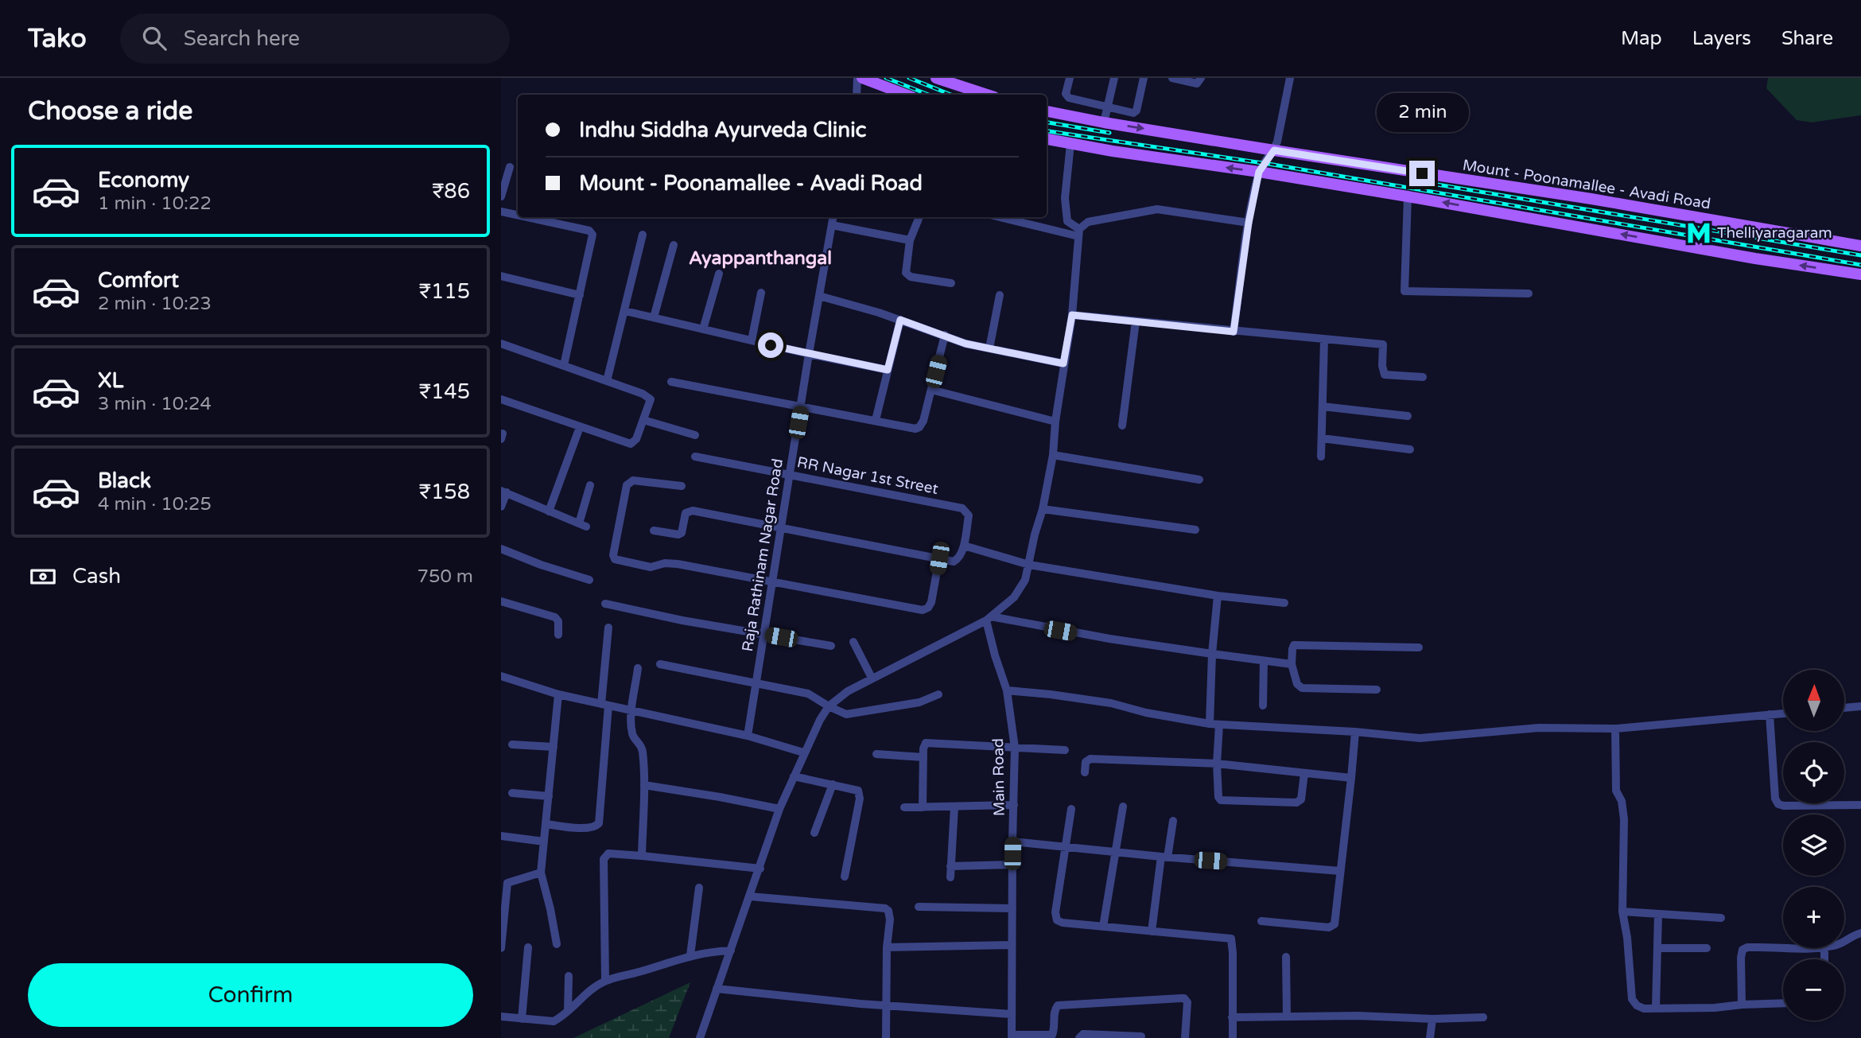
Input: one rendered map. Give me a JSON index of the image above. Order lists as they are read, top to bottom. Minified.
{"streets":{"main road":["Mount - Poonamallee - Avadi Road"],"street":["RR Nagar 1st Street","Raja Rathinam Nagar Road","Main Road"]},"crossings":[["RR Nagar 1st Street","Raja Rathinam Nagar Road"]],"districts":["Ayappanthangal"],"places":{"metro station":["Thelliyaragaram"]},"north":"top","page":{"header":"Tako","search":"Search here","nav":["Map","Layers","Share"],"heading":"Choose a ride","bubble":"2 min","banner":["Indhu Siddha Ayurveda Clinic","Mount - Poonamallee - Avadi Road"],"list":[{"name":"Economy","note":"1 min · 10:22","value":"₹86"},{"name":"Comfort","note":"2 min · 10:23","value":"₹115"},{"name":"XL","note":"3 min · 10:24","value":"₹145"},{"name":"Black","note":"4 min · 10:25","value":"₹158"}],"pay":["Cash","750 m"],"map_buttons":["+","−"],"buttons":"Confirm"}}
